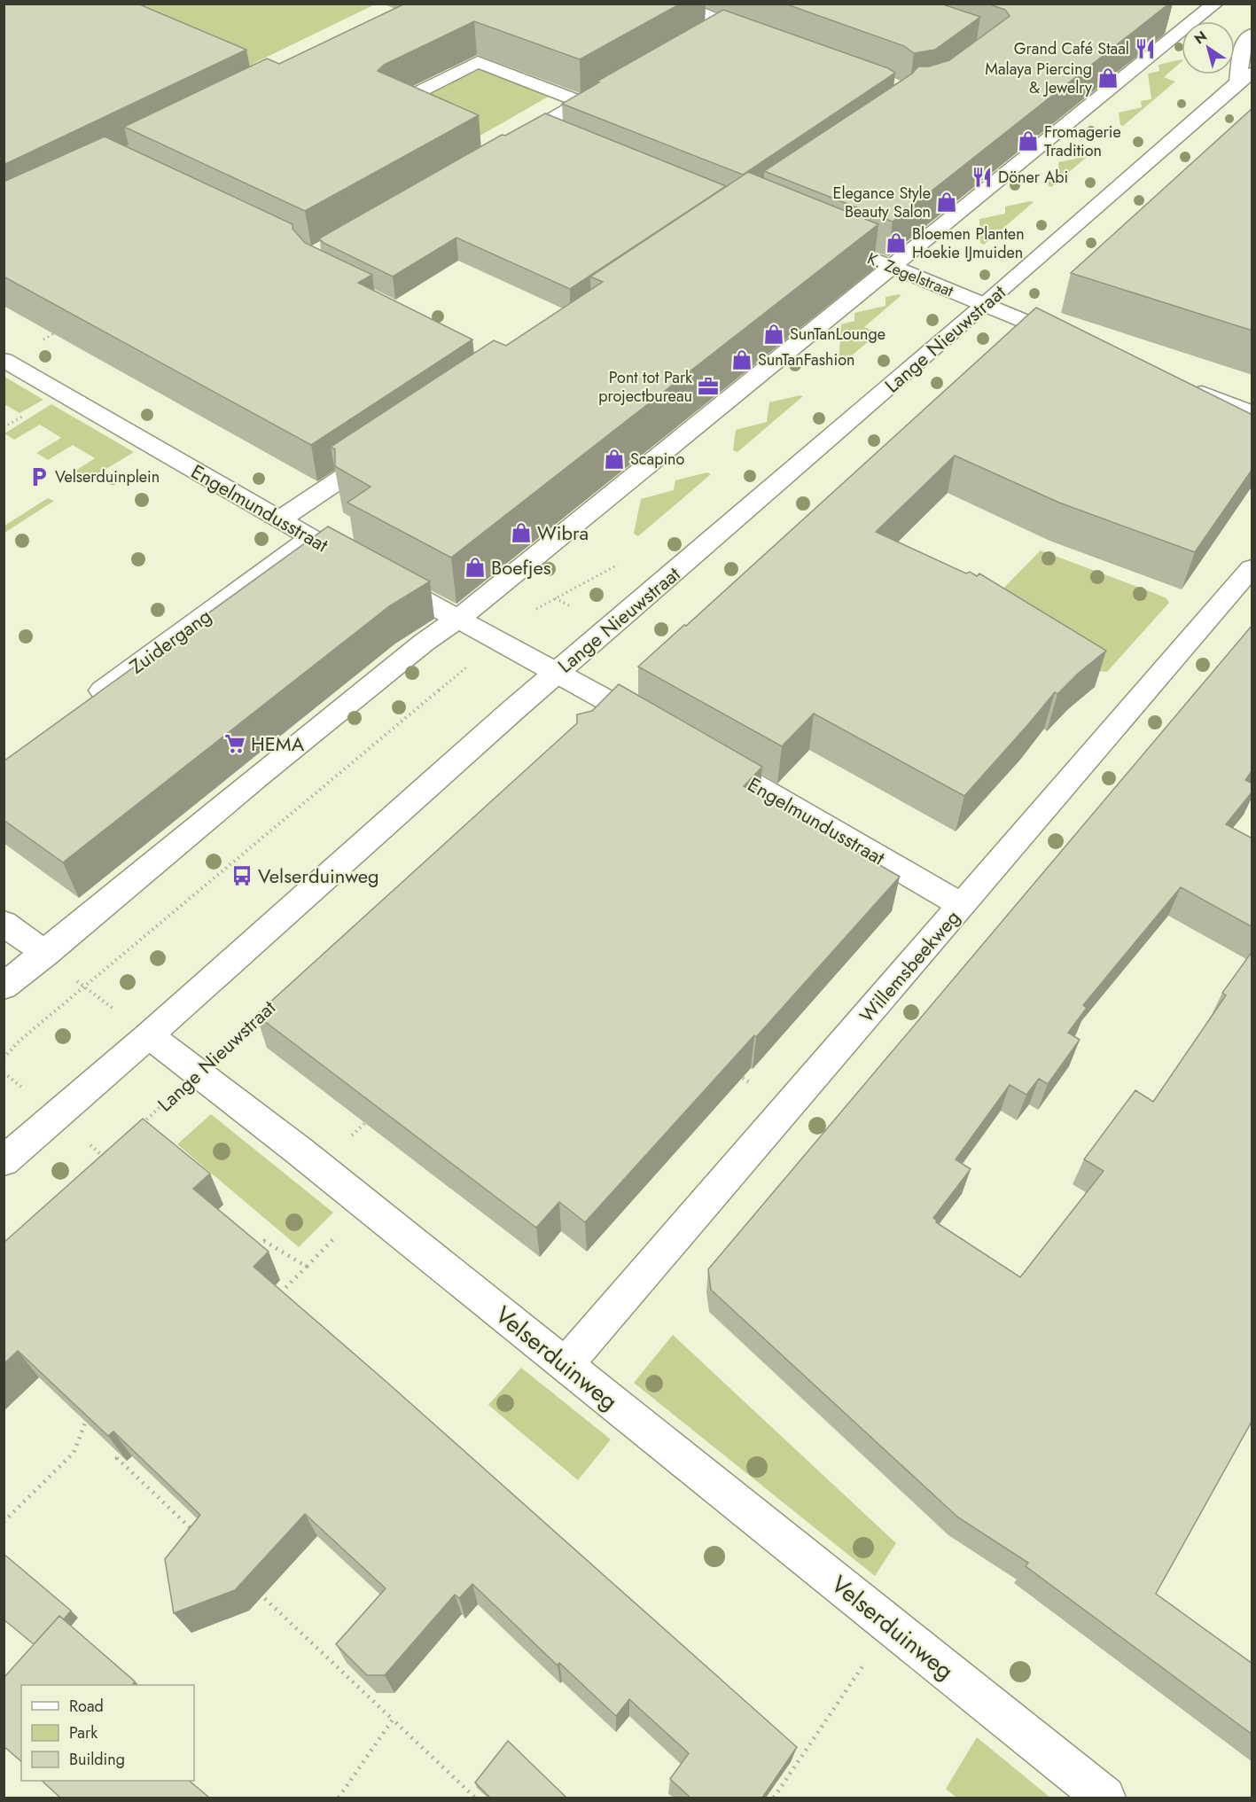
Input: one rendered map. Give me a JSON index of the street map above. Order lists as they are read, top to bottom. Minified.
{"streets":{"street":["K. Zegelstraat","Lange Nieuwstraat","Engelmundusstraat","Zuidergang","Willemsbeekweg","Velserduinweg"]},"crossings":[["K. Zegelstraat","Lange Nieuwstraat"],["Lange Nieuwstraat","Engelmundusstraat"],["Lange Nieuwstraat","Velserduinweg"],["Engelmundusstraat","Zuidergang"],["Engelmundusstraat","Willemsbeekweg"],["Willemsbeekweg","Velserduinweg"]],"places":{"restaurant":["Grand Café Staal","Döner Abi"],"shop":["Malaya Piercing & Jewelry","Fromagerie Tradition","Elegance Style Beauty Salon","Bloemen Planten Hoekie IJmuiden","SunTanLounge","SunTanFashion","Scapino","Wibra","Boefjes"],"office":["Pont tot Park projectbureau"],"parking":["Velserduinplein"],"supermarket":["HEMA"],"bus stop":["Velserduinweg"]},"legend":["Road","Park","Building"],"north":"top left"}
